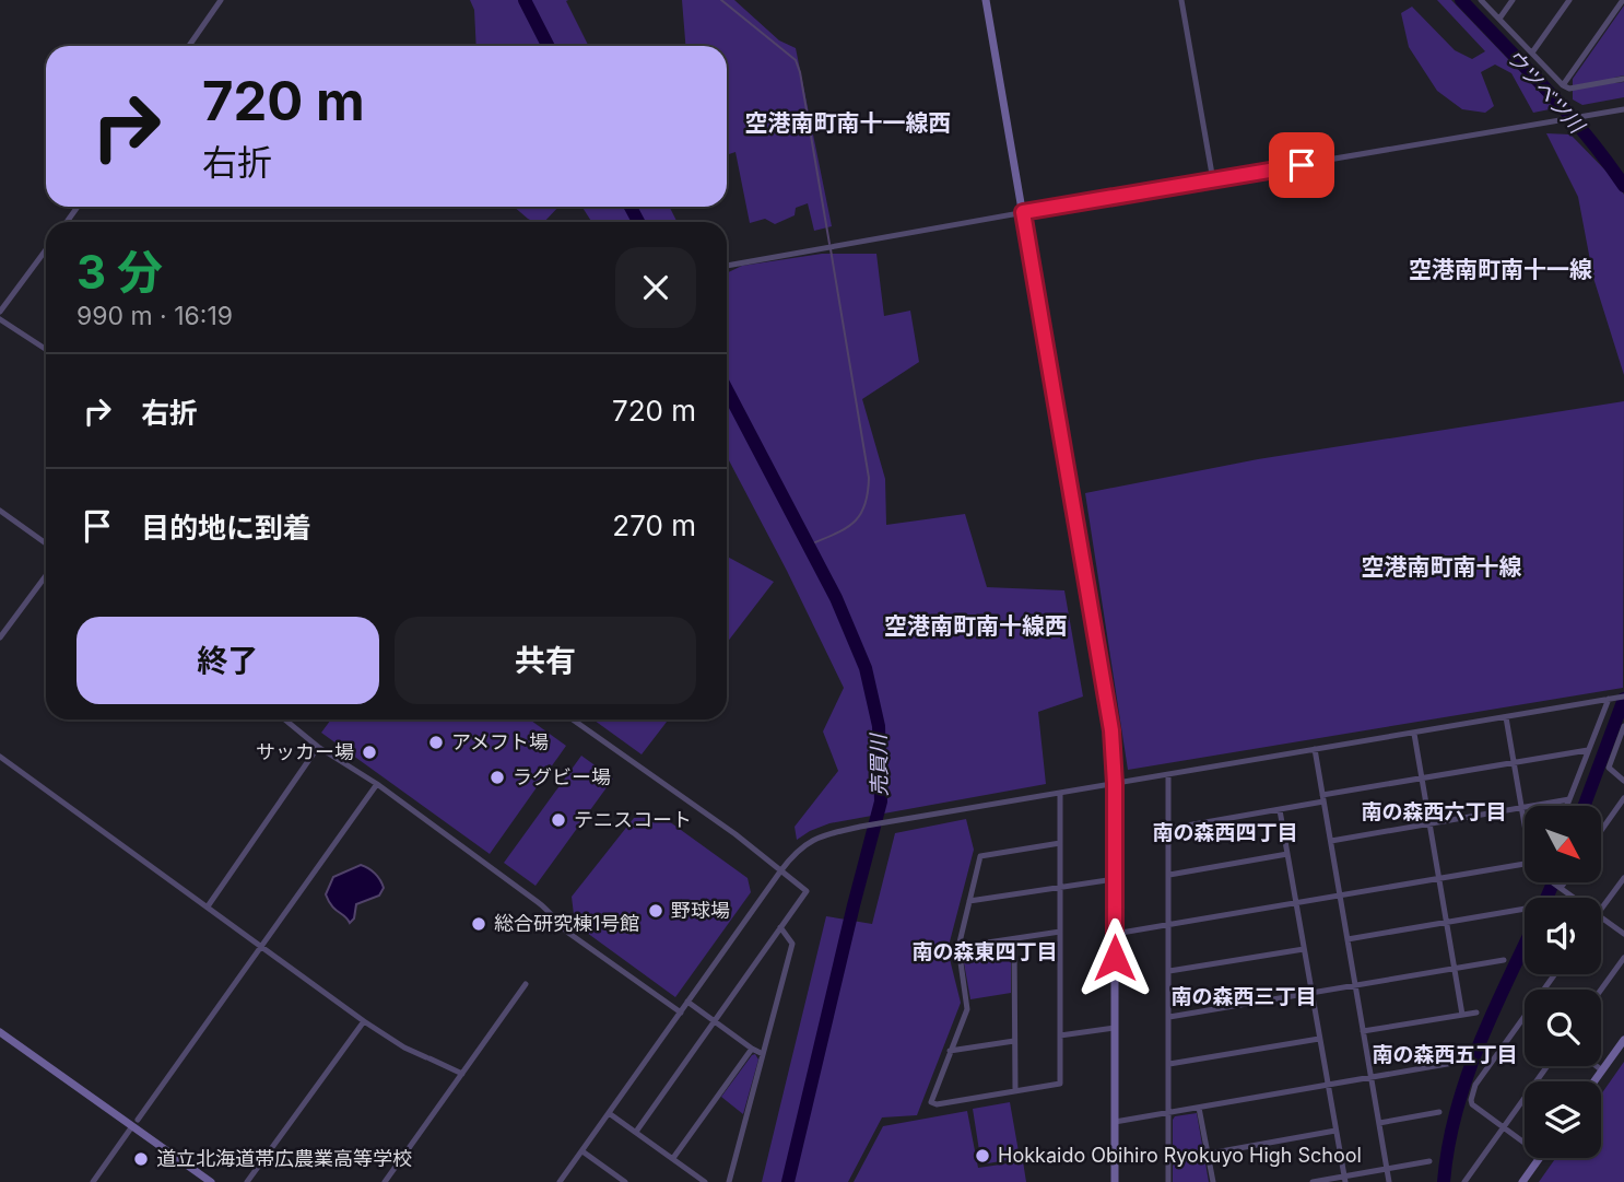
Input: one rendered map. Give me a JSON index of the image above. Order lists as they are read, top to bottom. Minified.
{"districts":["空港南町南十一線西","空港南町南十一線","空港南町南十線","空港南町南十線西","南の森西六丁目","南の森西四丁目","南の森東四丁目","南の森西三丁目","南の森西五丁目"],"water":["ウツベツ川","売買川"],"places":["アメフト場","サッカー場","ラグビー場","テニスコート","野球場","総合研究棟1号館","Hokkaido Obihiro Ryokuyo High School","道立北海道帯広農業高等学校"],"north":"bottom right","page":{"turn":["720 m","右折"],"heading":["3 分","990 m · 16:19"],"list":[{"name":"右折","value":"720 m"},{"name":"目的地に到着","value":"270 m"}],"buttons":["終了","共有"]}}
